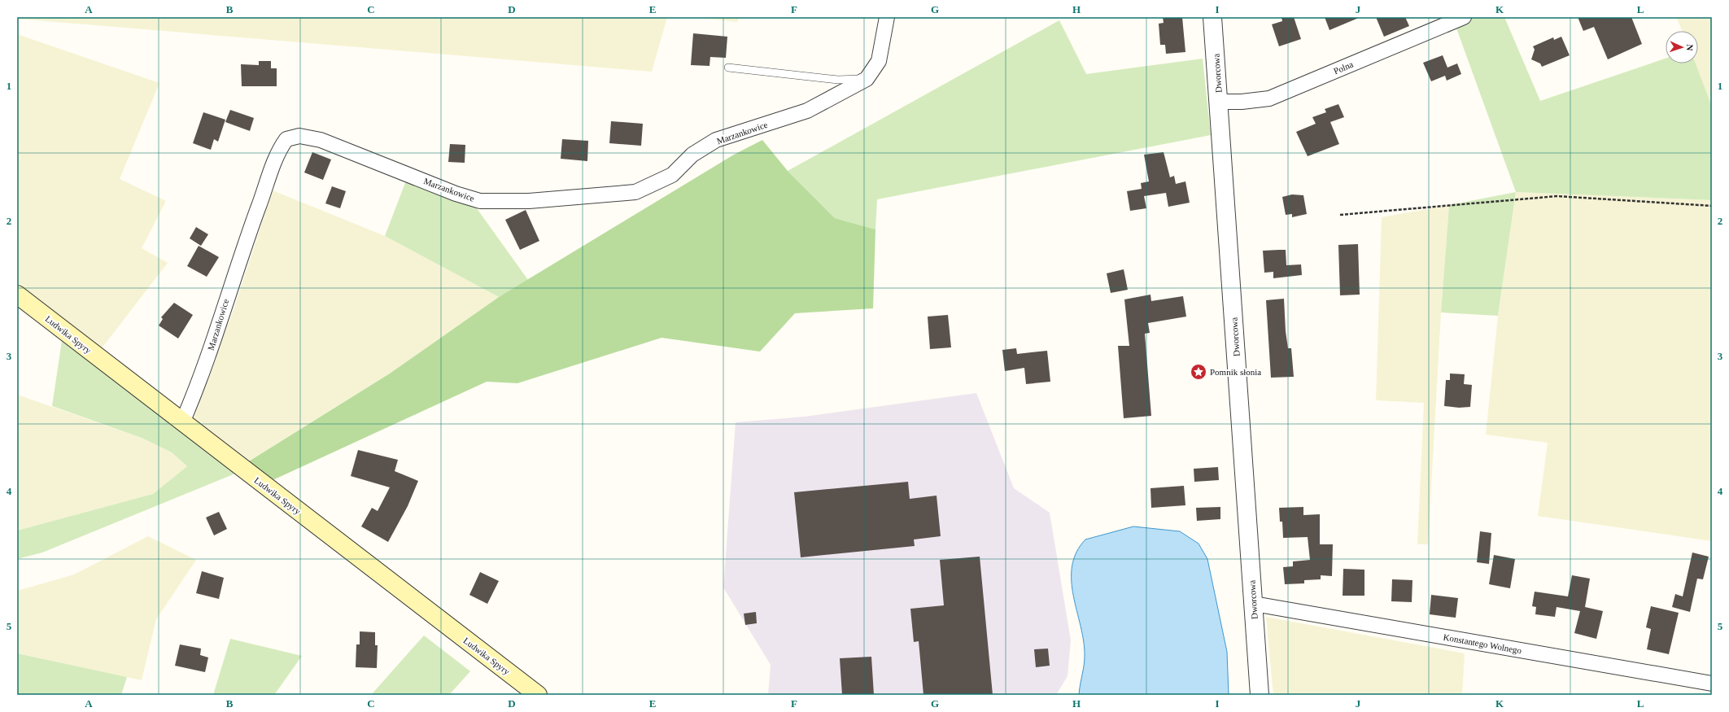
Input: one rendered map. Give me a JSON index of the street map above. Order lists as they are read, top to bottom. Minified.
{"streets":{"main road":["Ludwika Spyry"],"street":["Polna","Dworcowa","Marzankowice","Konstantego Wolnego"]},"crossings":[["Polna","Dworcowa"],["Dworcowa","Konstantego Wolnego"],["Marzankowice","Ludwika Spyry"]],"places":{"place":["Pomnik słonia"]},"north":"right","grid":{"columns":["A","B","C","D","E","F","G","H","I","J","K","L"],"rows":["1","2","3","4","5"]}}
